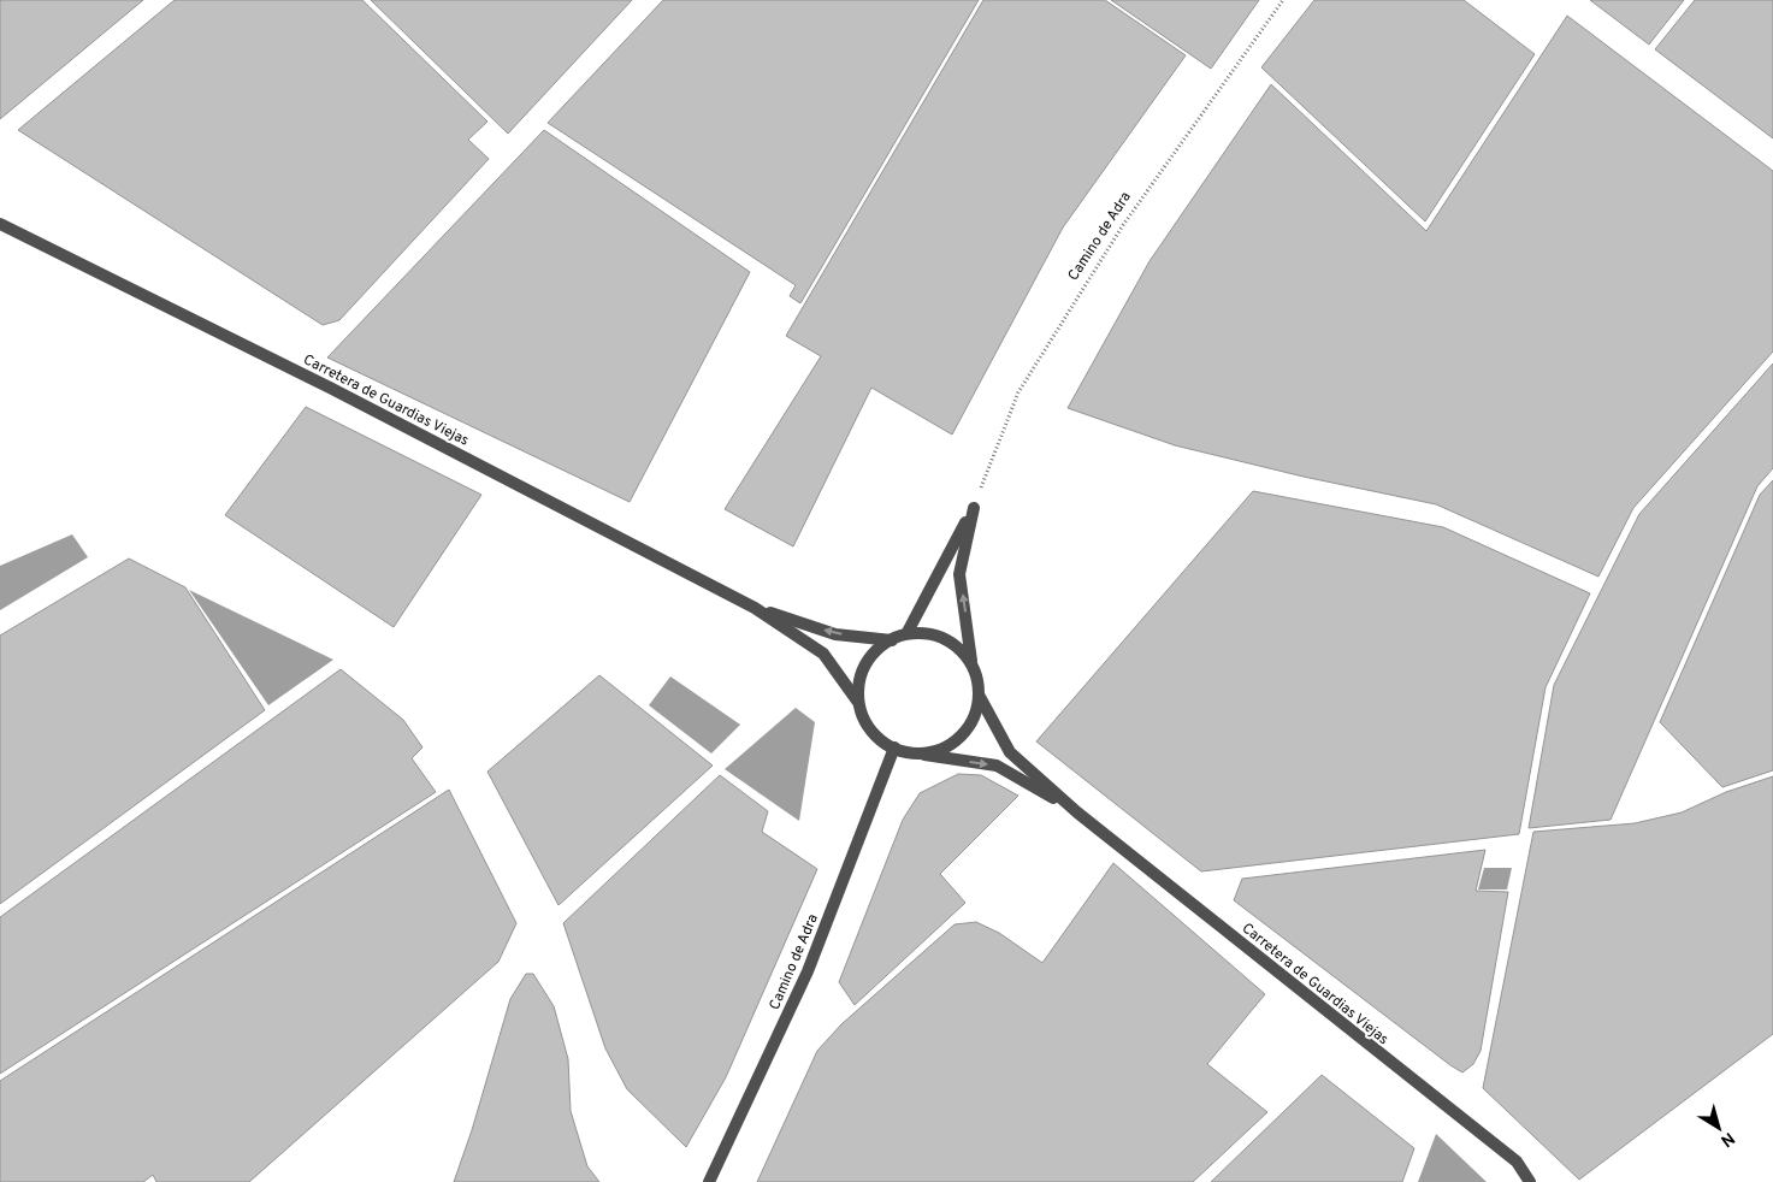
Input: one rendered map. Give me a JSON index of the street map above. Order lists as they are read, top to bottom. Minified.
{"streets":{"street":["Camino de Adra","Carretera de Guardias Viejas"]},"crossings":[["Camino de Adra","Carretera de Guardias Viejas"]],"north":"bottom right"}
